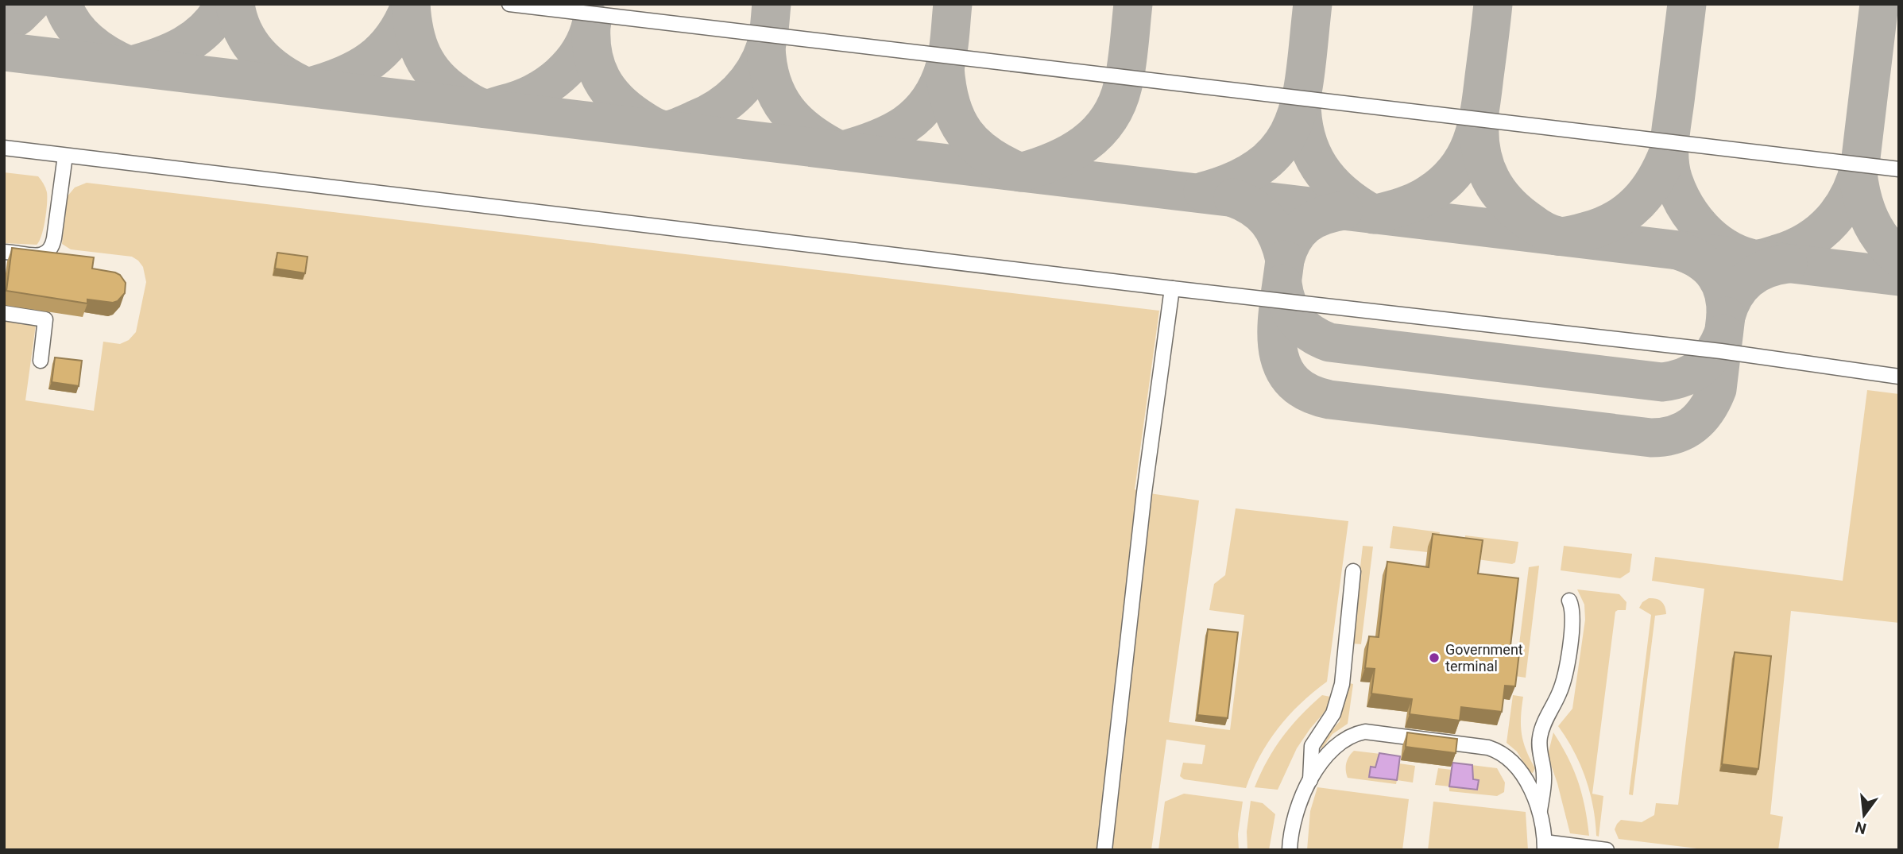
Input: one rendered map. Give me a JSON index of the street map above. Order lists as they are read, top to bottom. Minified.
{"places":["Government terminal"],"north":"bottom"}
